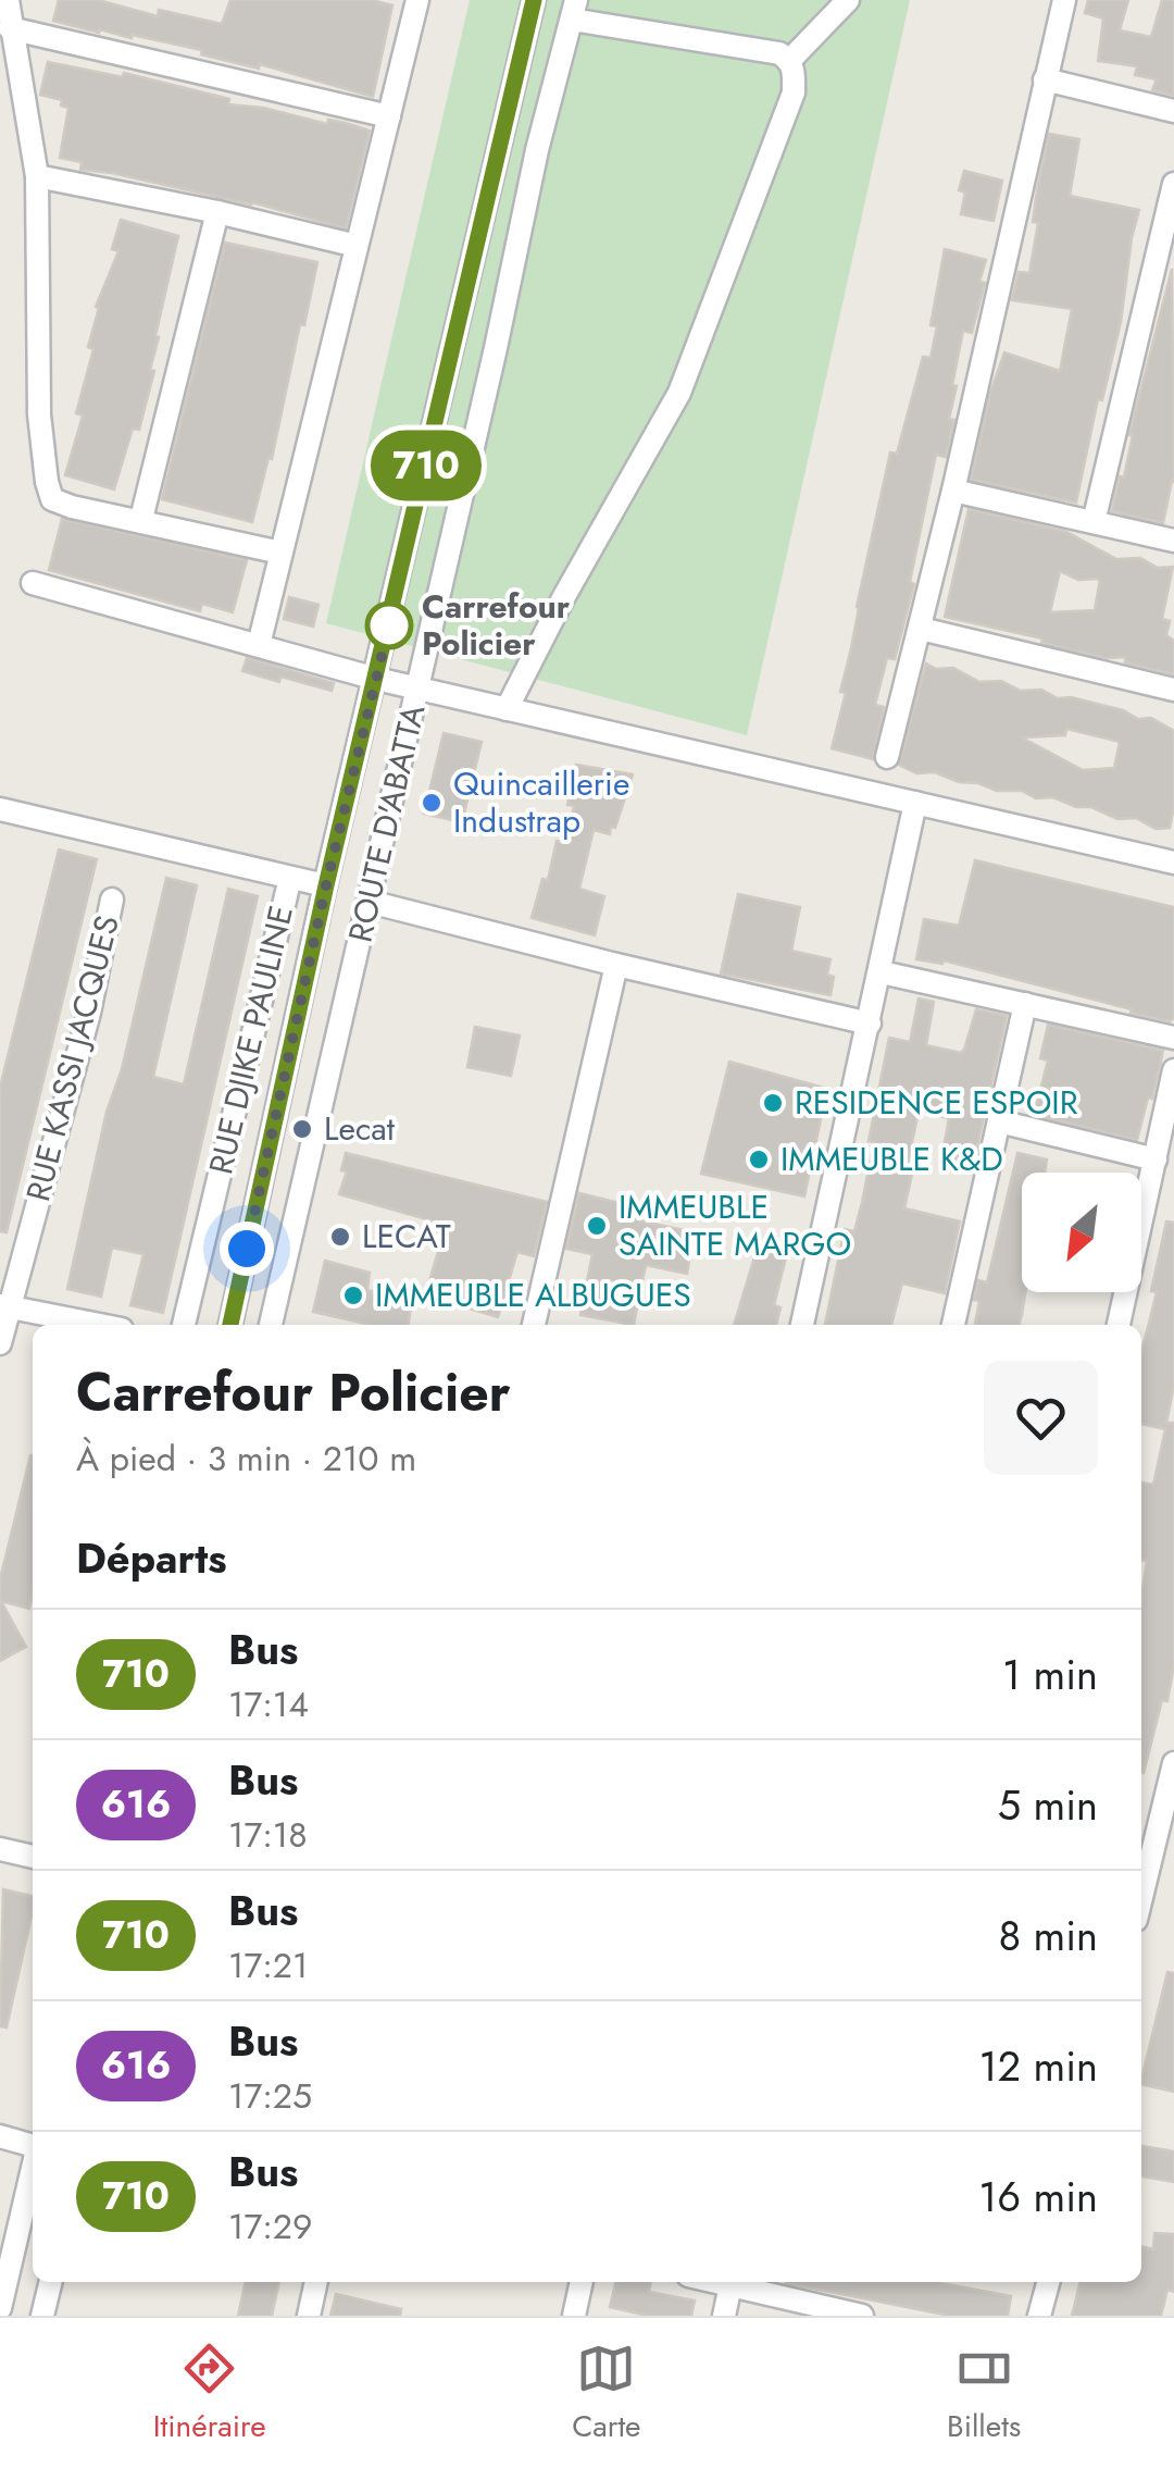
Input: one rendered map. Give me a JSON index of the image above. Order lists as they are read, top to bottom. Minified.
{"streets":{"street":["ROUTE D'ABATTA","RUE DJIKE PAULINE","RUE KASSI JACQUES"]},"places":["Carrefour Policier","Quincaillerie Industrap","RESIDENCE ESPOIR","Lecat","IMMEUBLE K&D","IMMEUBLE SAINTE MARGO","LECAT","IMMEUBLE ALBUGUES"],"lines":["bus line 710"],"north":"bottom left","page":{"on_map":"710","heading":[["Carrefour Policier","À pied · 3 min · 210 m"],"Départs"],"list":[{"mark":"710","name":"Bus","note":"17:14","value":"1 min"},{"mark":"616","name":"Bus","note":"17:18","value":"5 min"},{"mark":"710","name":"Bus","note":"17:21","value":"8 min"},{"mark":"616","name":"Bus","note":"17:25","value":"12 min"},{"mark":"710","name":"Bus","note":"17:29","value":"16 min"}],"tabs":["Itinéraire","Carte","Billets"]}}
